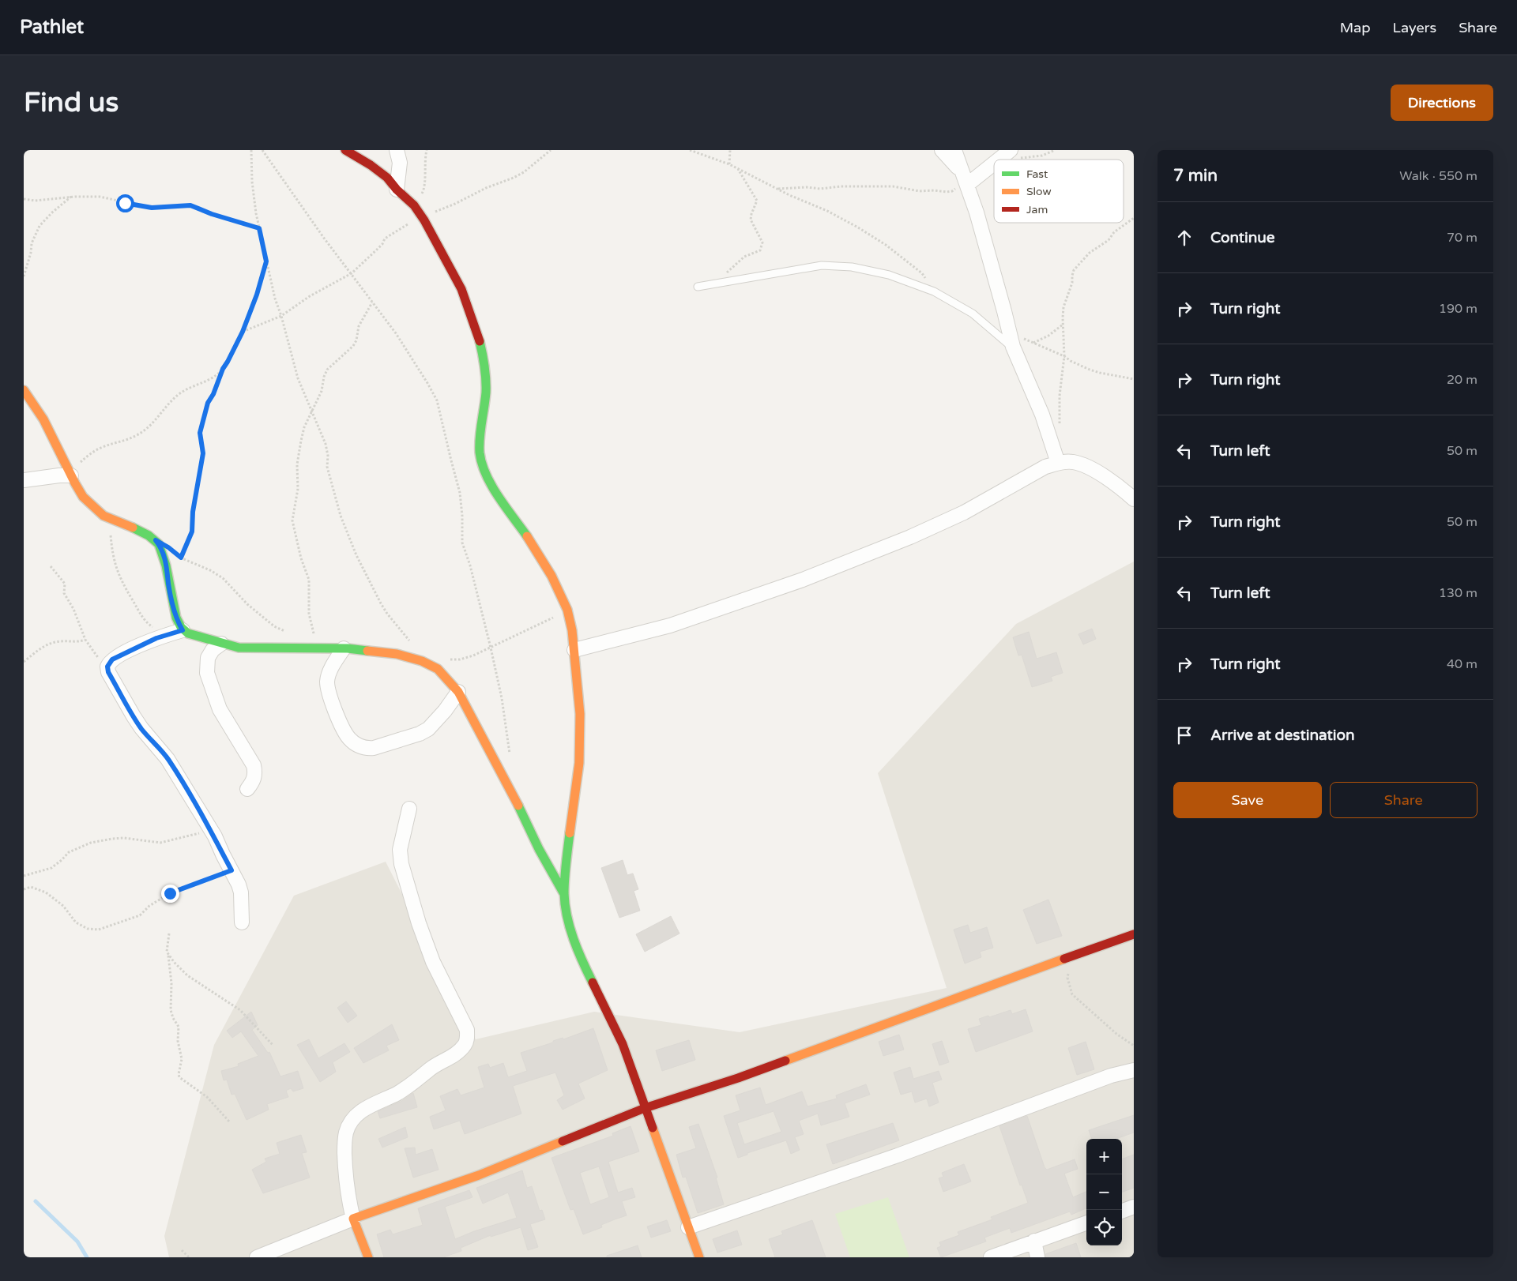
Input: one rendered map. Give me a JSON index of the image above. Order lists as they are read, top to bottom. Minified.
{"legend":["Fast","Slow","Jam"],"page":{"header":"Pathlet","nav":["Map","Layers","Share"],"buttons":["Directions",["Save","Share"]],"title":"Find us","heading":["7 min","Walk · 550 m"],"list":[["Continue","70 m"],["Turn right","190 m"],["Turn right","20 m"],["Turn left","50 m"],["Turn right","50 m"],["Turn left","130 m"],["Turn right","40 m"],"Arrive at destination"],"map_buttons":["+","−"]}}
